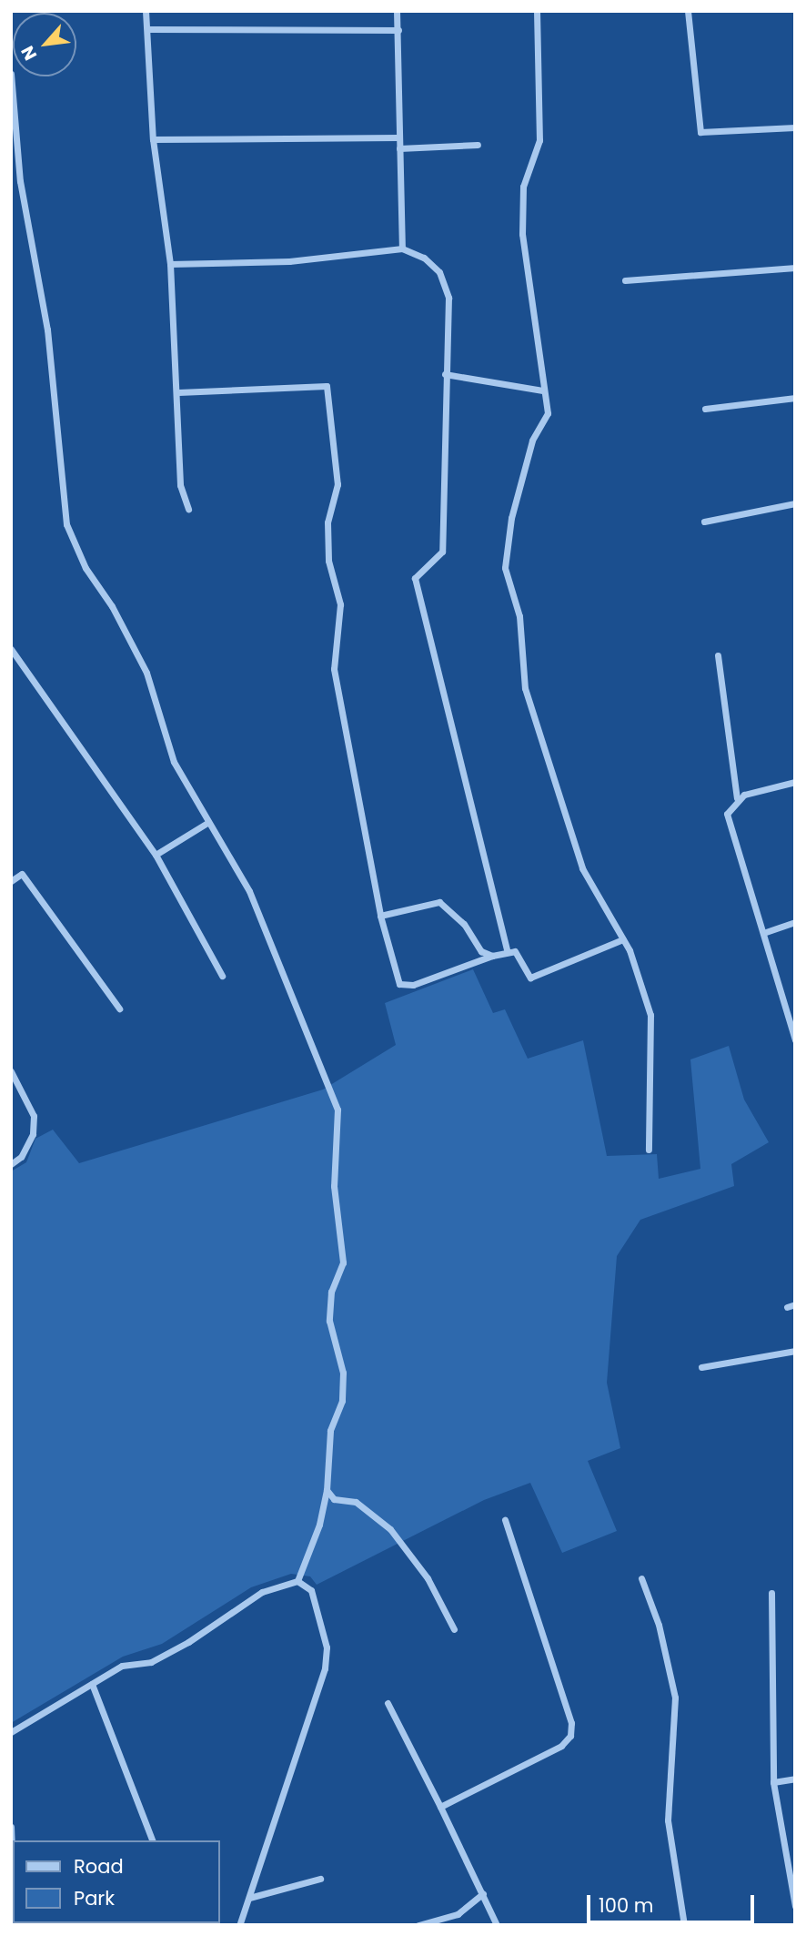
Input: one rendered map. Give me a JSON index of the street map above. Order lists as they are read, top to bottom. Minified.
{"legend":["Road","Park"],"scale_bar":"100 m","north":"bottom left"}
